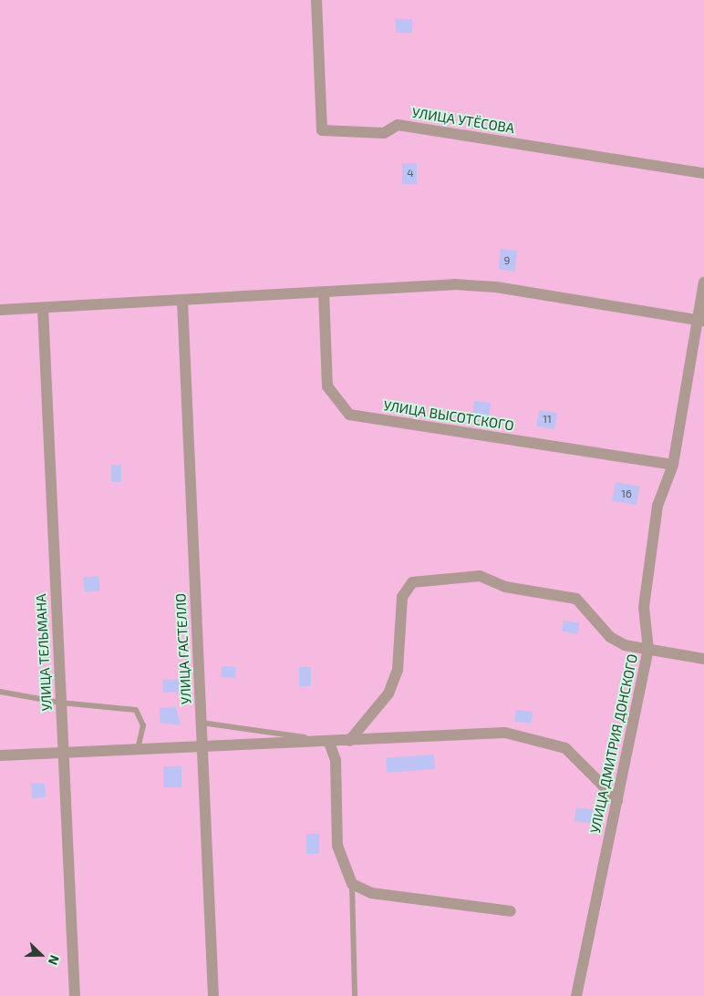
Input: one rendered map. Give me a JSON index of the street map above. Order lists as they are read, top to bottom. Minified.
{"streets":{"street":["УЛИЦА УТЁСОВА","УЛИЦА ВЫСОТСКОГО","УЛИЦА ГАСТЕЛЛО","УЛИЦА ТЕЛЬМАНА","УЛИЦА ДМИТРИЯ ДОНСКОГО"]},"crossings":[["УЛИЦА ВЫСОТСКОГО","УЛИЦА ДМИТРИЯ ДОНСКОГО"]],"house_numbers":["4","9","11","16"],"north":"right"}
